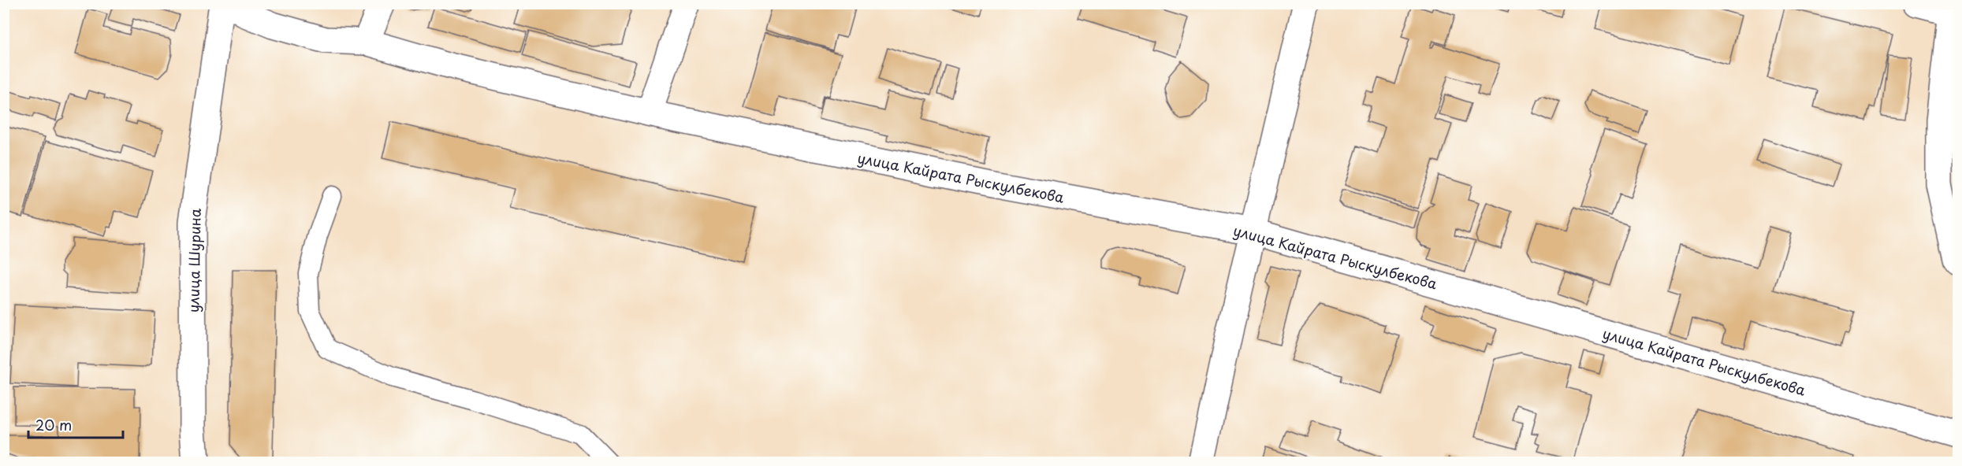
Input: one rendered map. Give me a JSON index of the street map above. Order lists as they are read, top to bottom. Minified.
{"streets":{"street":["улица Кайрата Рыскулбекова","улица Шурина"]},"scale_bar":"20 m"}
